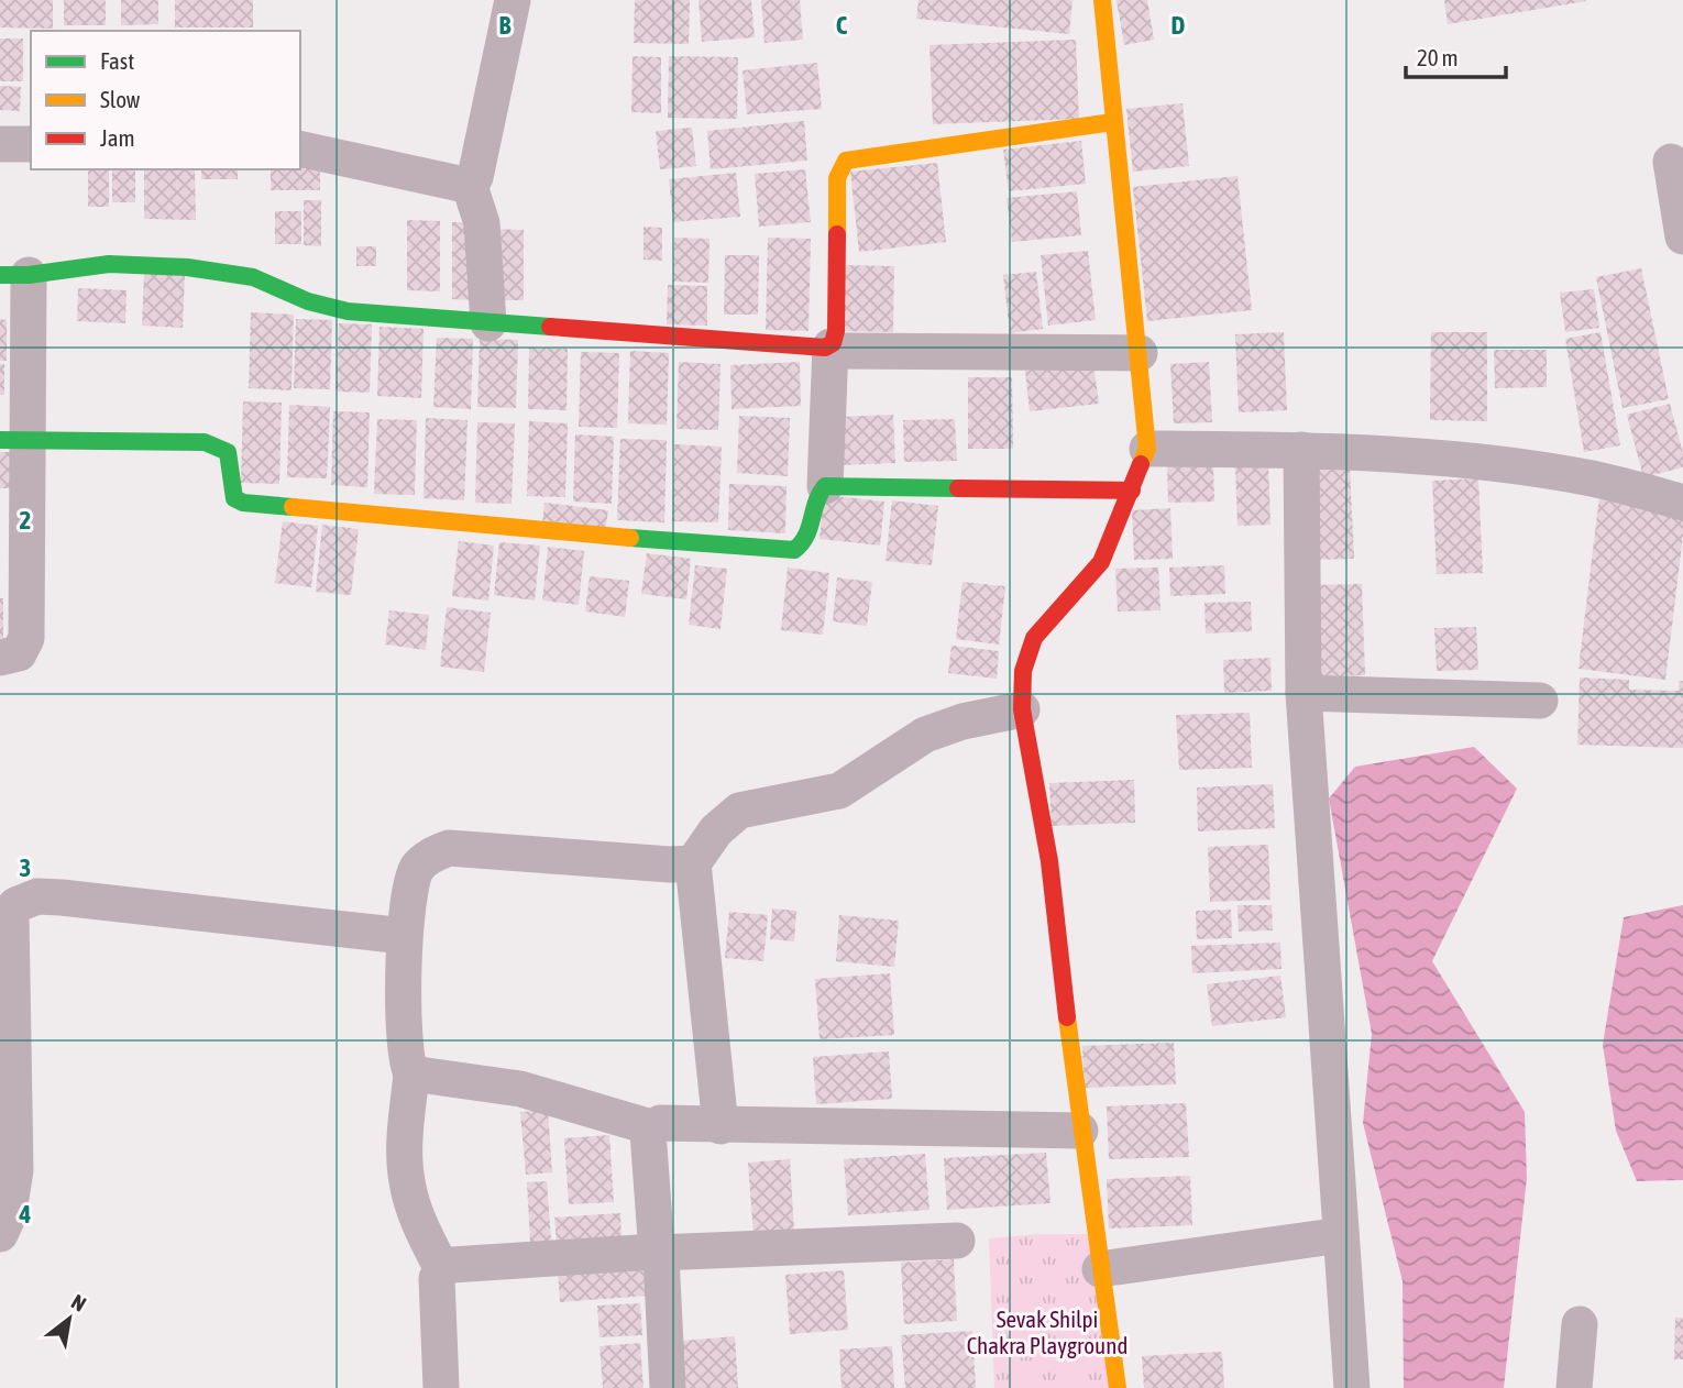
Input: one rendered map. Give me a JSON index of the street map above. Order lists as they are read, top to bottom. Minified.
{"parks":["Sevak Shilpi Chakra Playground"],"legend":["Fast","Slow","Jam"],"scale_bar":"20 m","north":"top right","grid":{"columns":["B","C","D"],"rows":["2","3","4"]}}
